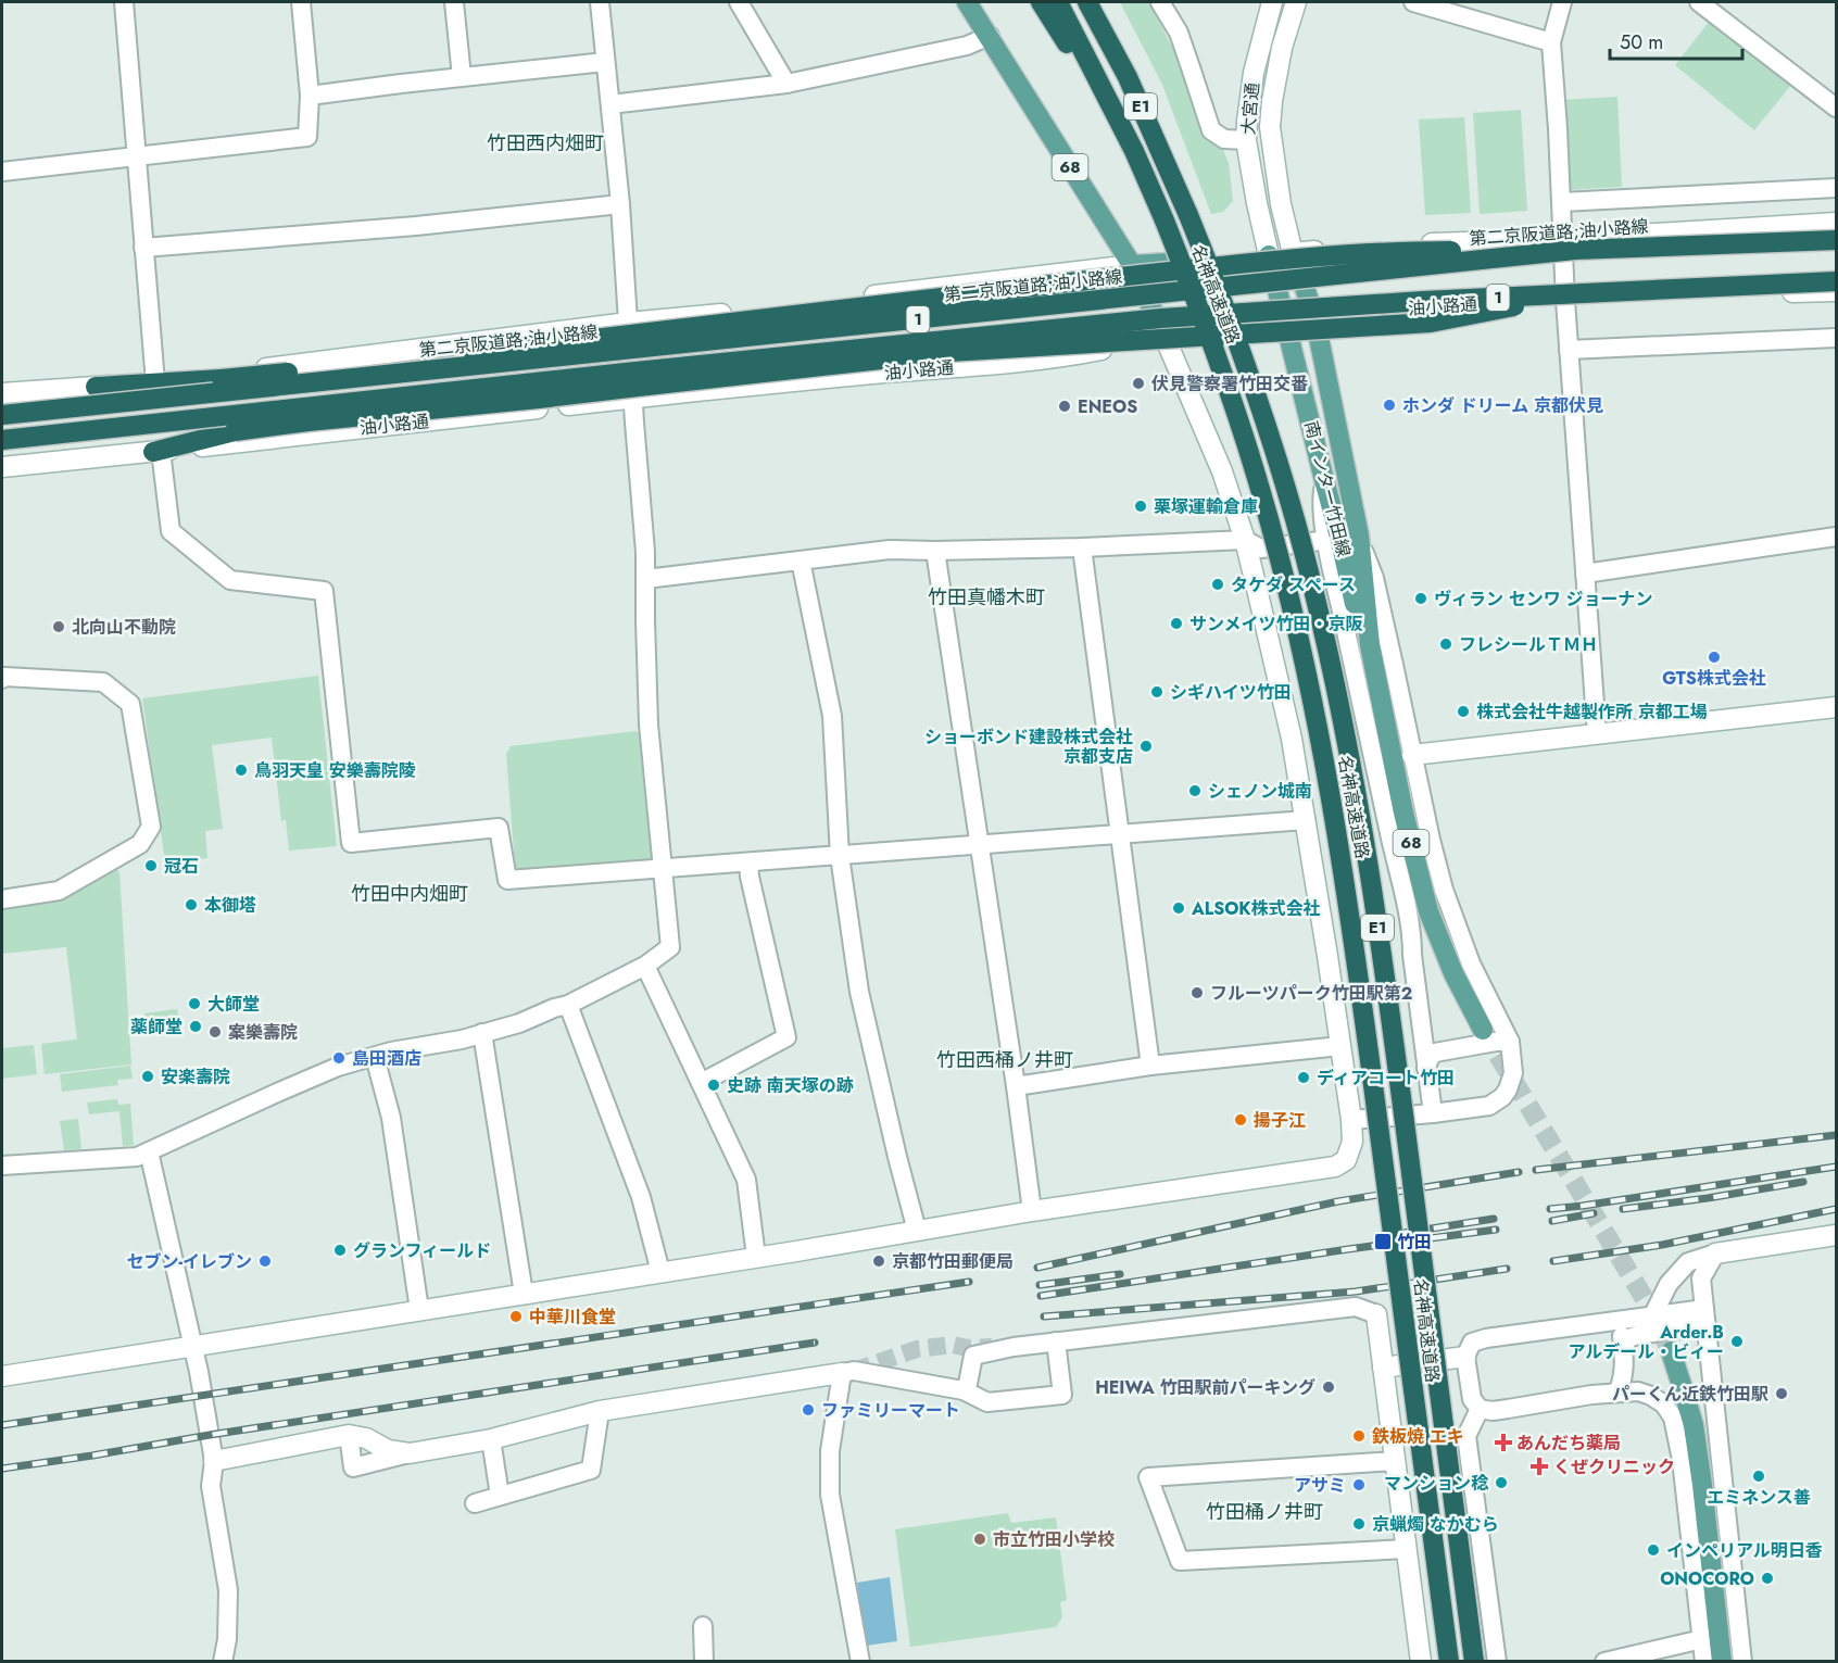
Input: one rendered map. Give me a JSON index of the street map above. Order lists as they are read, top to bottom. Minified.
{"streets":{"highway":["E1","第二京阪道路;油小路線","名神高速道路","1"],"main road":["68","油小路通","南インター竹田線"],"street":["大宮通"]},"crossings":[["大宮通","南インター竹田線"],["68","油小路通"],["1","油小路通"],["油小路通","南インター竹田線"]],"districts":["竹田西内畑町","竹田真幡木町","竹田中内畑町","竹田西桶ノ井町","竹田桶ノ井町"],"places":{"other":["伏見警察署竹田交番","ホンダ ドリーム 京都伏見","ENEOS","栗塚運輸倉庫","タケダ スペース","ヴィラン センワ ジョーナン","サンメイツ竹田・京阪","北向山不動院","フレシールＴＭＨ","GTS株式会社","シギハイツ竹田","株式会社牛越製作所 京都工場","ショーボンド建設株式会社 京都支店","鳥羽天皇 安樂壽院陵","シェノン城南","冠石","本御塔","ALSOK株式会社","フルーツパーク竹田駅第２","大師堂","薬師堂","案樂壽院","島田酒店","安楽壽院","ディアコート竹田","史跡 南天塚の跡","揚子江","グランフィールド","セブン-イレブン","京都竹田郵便局","中華川食堂","Arder.B アルデール・ビィー","HEIWA 竹田駅前パーキング","パーくん近鉄竹田駅","ファミリーマート","鉄板焼 エキ","エミネンス善","マンション稔","アサミ","京蝋燭 なかむら","市立竹田小学校","インペリアル明日香","ONOCORO"],"transit":["竹田"],"health":["あんだち薬局","くぜクリニック"]},"scale_bar":"50 m"}
